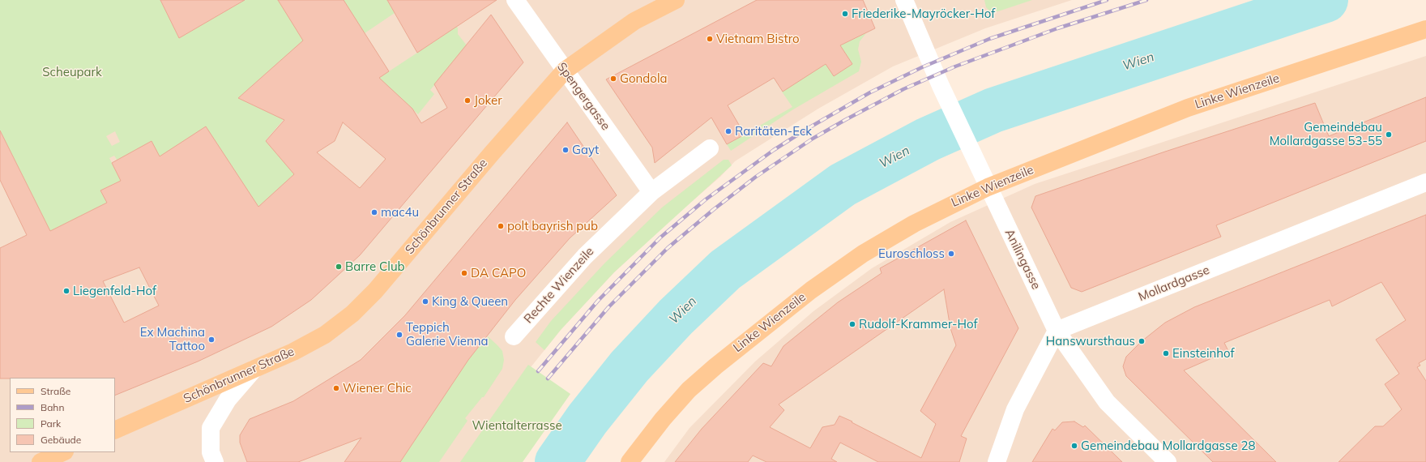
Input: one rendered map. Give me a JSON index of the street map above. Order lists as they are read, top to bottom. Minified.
{"streets":{"main road":["Linke Wienzeile","Schönbrunner Straße"],"street":["Spengergasse","Anilingasse","Mollardgasse","Rechte Wienzeile"]},"crossings":[["Linke Wienzeile","Anilingasse"],["Spengergasse","Schönbrunner Straße"],["Spengergasse","Rechte Wienzeile"],["Anilingasse","Mollardgasse"]],"water":["Wien"],"parks":["Scheupark","Wientalterrasse"],"places":["Friederike-Mayröcker-Hof","Vietnam Bistro","Gondola","Joker","Raritäten-Eck","Gemeindebau Mollardgasse 53-55","Gayt","mac4u","polt bayrish pub","Euroschloss","Barre Club","DA CAPO","Liegenfeld-Hof","King & Queen","Rudolf-Krammer-Hof","Teppich Galerie Vienna","Ex Machina Tattoo","Hanswursthaus","Einsteinhof","Wiener Chic","Gemeindebau Mollardgasse 28"],"legend":["Straße","Bahn","Park","Gebäude"]}
